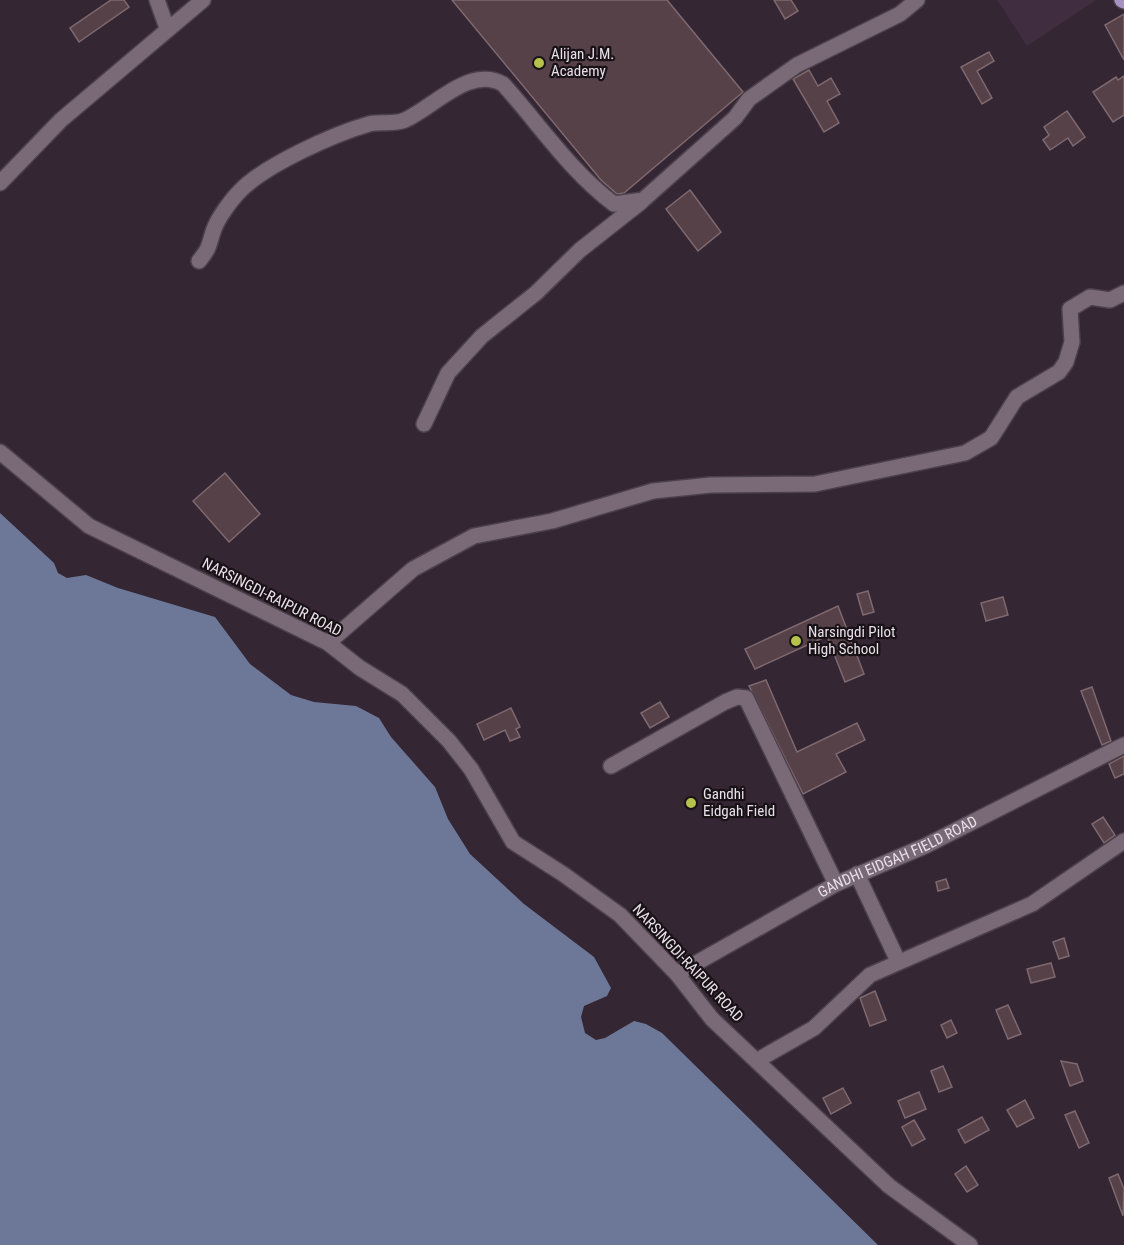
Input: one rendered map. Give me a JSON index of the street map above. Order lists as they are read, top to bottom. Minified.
{"streets":{"street":["NARSINGDI-RAIPUR ROAD","GANDHI EIDGAH FIELD ROAD"]},"crossings":[["NARSINGDI-RAIPUR ROAD","GANDHI EIDGAH FIELD ROAD"]],"places":["Alijan J.M. Academy","Narsingdi Pilot High School","Gandhi Eidgah Field"]}
